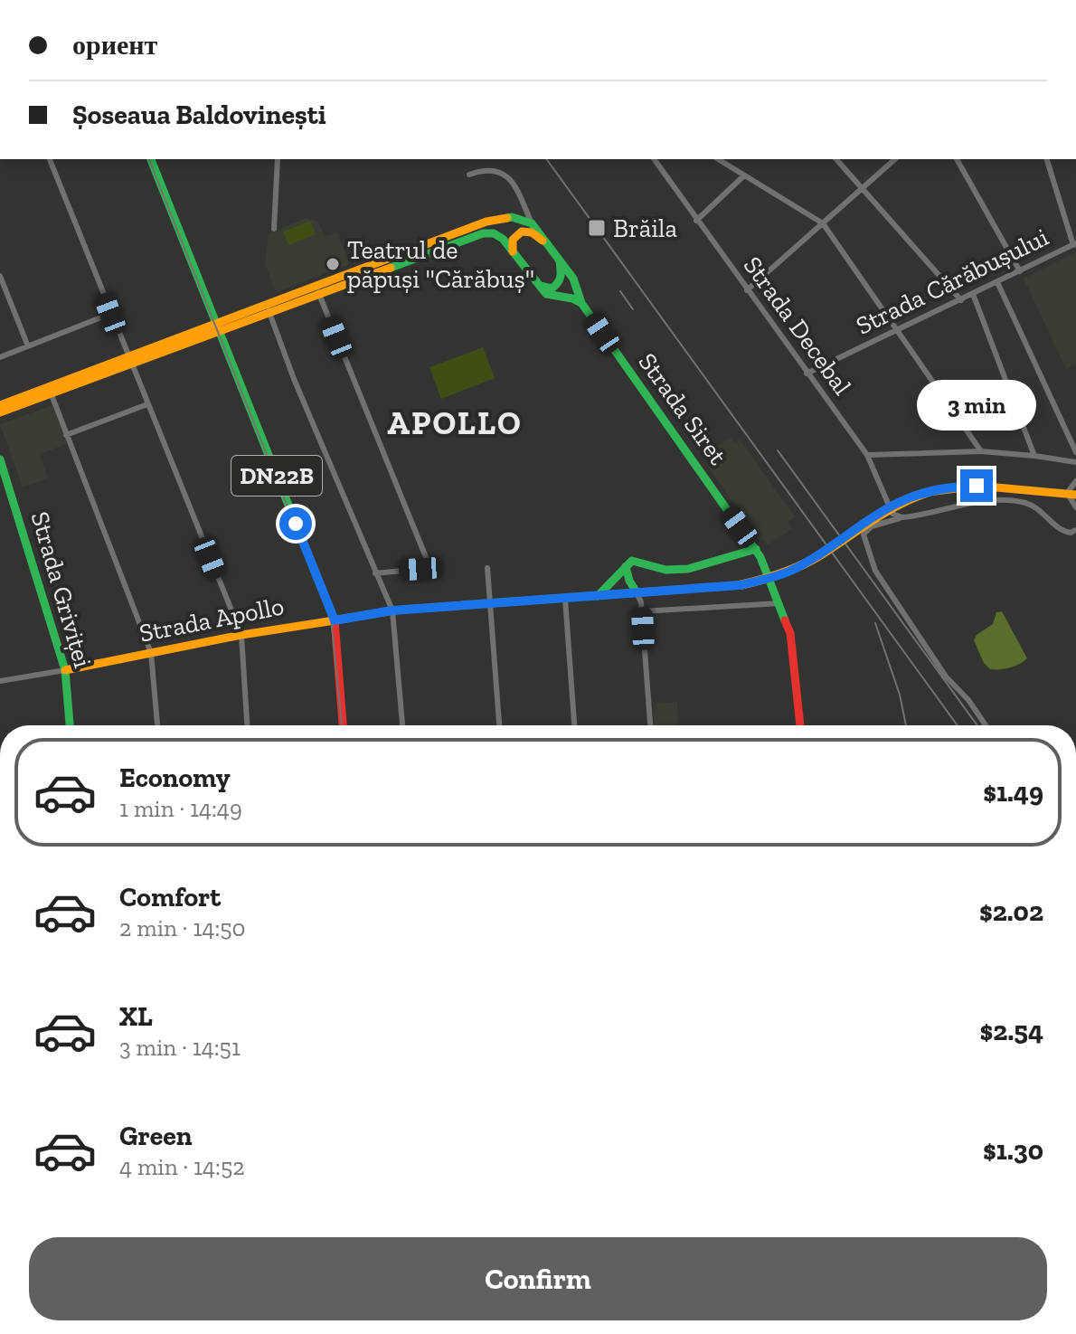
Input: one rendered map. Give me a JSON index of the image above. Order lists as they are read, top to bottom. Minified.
{"streets":{"street":["Strada Cărăbușului","Strada Decebal","Strada Siret","DN22B","Strada Griviței","Strada Apollo"]},"crossings":[["Strada Cărăbușului","Strada Decebal"],["DN22B","Strada Apollo"],["Strada Griviței","Strada Apollo"]],"districts":["APOLLO"],"places":{"transit":["Brăila"],"other":["Teatrul de păpuși \"Cărăbuș\""]},"page":{"banner":["ориент","Șoseaua Baldovinești"],"bubble":"3 min","list":[{"name":"Economy","note":"1 min · 14:49","value":"$1.49"},{"name":"Comfort","note":"2 min · 14:50","value":"$2.02"},{"name":"XL","note":"3 min · 14:51","value":"$2.54"},{"name":"Green","note":"4 min · 14:52","value":"$1.30"}],"buttons":"Confirm"}}
